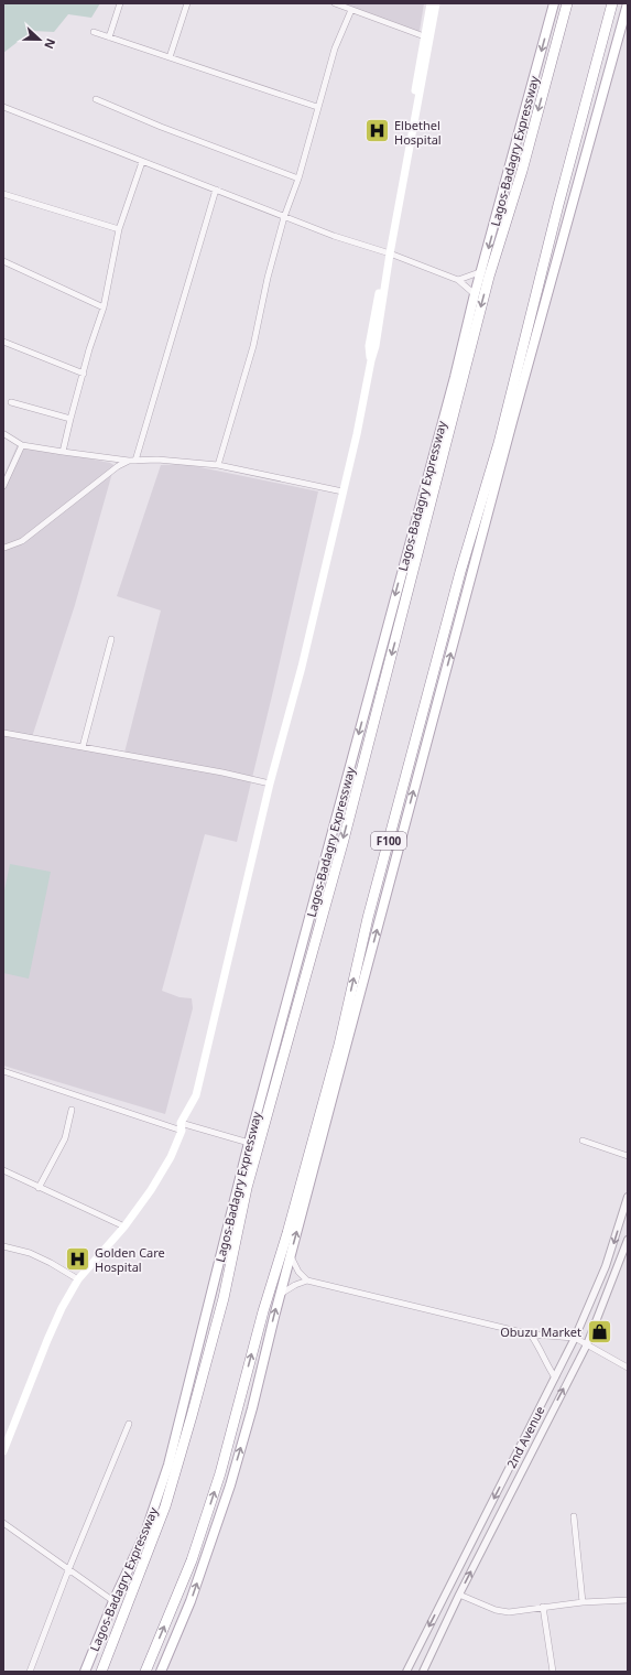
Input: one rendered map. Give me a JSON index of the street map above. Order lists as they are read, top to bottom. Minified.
{"streets":{"highway":["Lagos-Badagry Expressway","F100"],"street":["2nd Avenue"]},"places":{"hospital":["Elbethel Hospital","Golden Care Hospital"],"shop":["Obuzu Market"]},"north":"right"}
